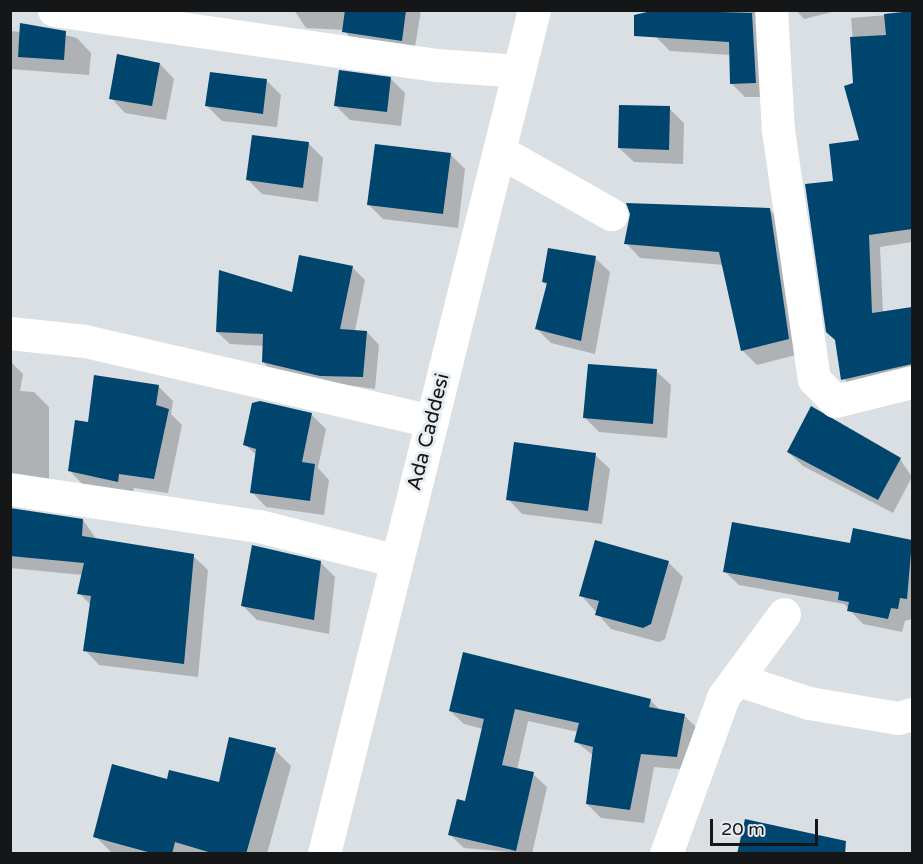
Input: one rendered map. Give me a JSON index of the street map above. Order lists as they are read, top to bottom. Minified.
{"streets":{"street":["Ada Caddesi"]},"scale_bar":"20 m"}
